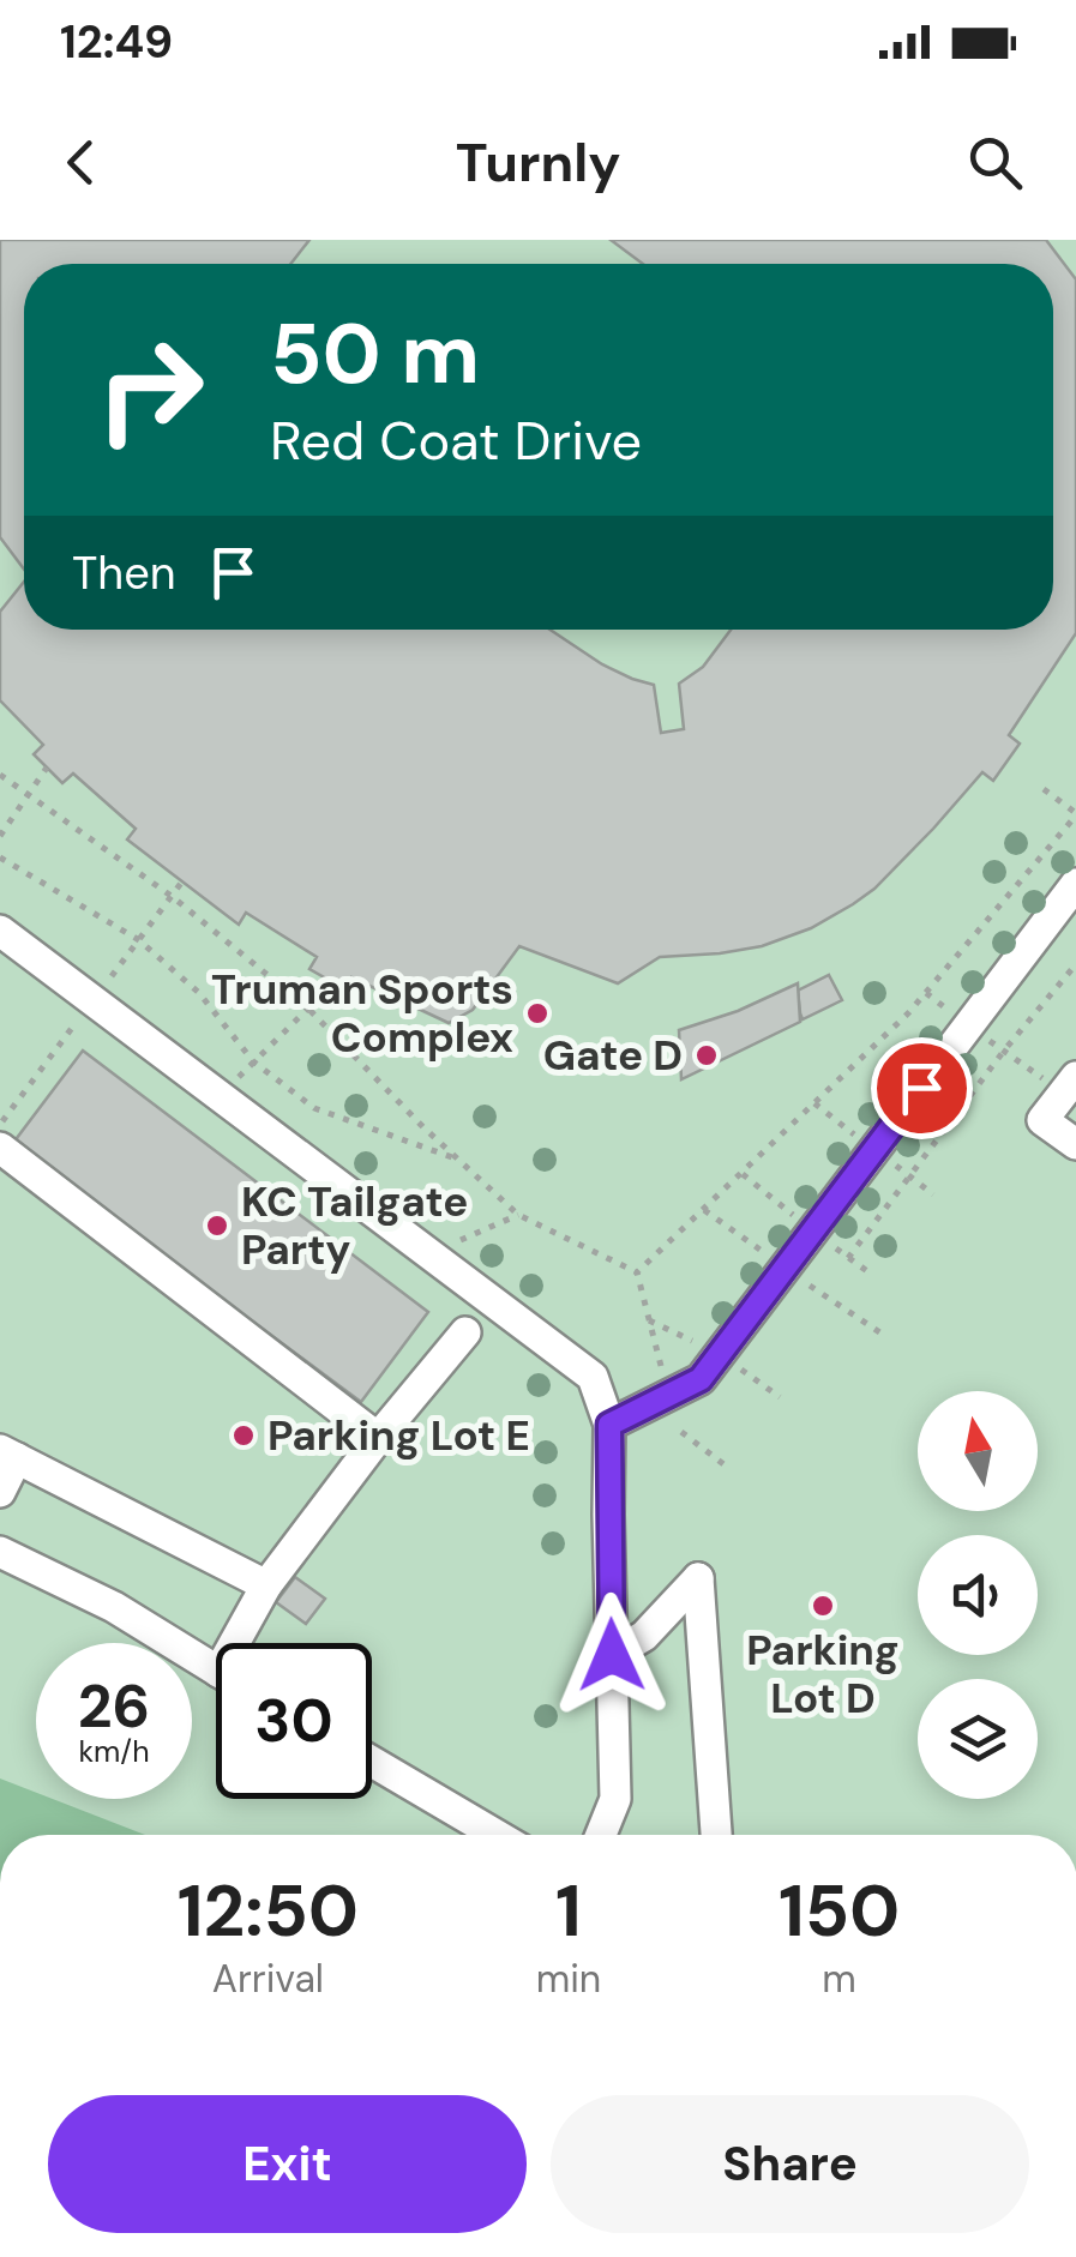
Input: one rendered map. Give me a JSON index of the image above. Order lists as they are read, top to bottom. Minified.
{"places":["Truman Sports Complex","Gate D","KC Tailgate Party","Parking Lot E","Parking Lot D"],"north":"top","page":{"status":"12:49","header":"Turnly","turn":["50 m","Red Coat Drive"],"then":"Then","speed":"26 km/h","limit":"30","eta":["12:50","Arrival","1","min","150","m"],"buttons":["Exit","Share"]}}
